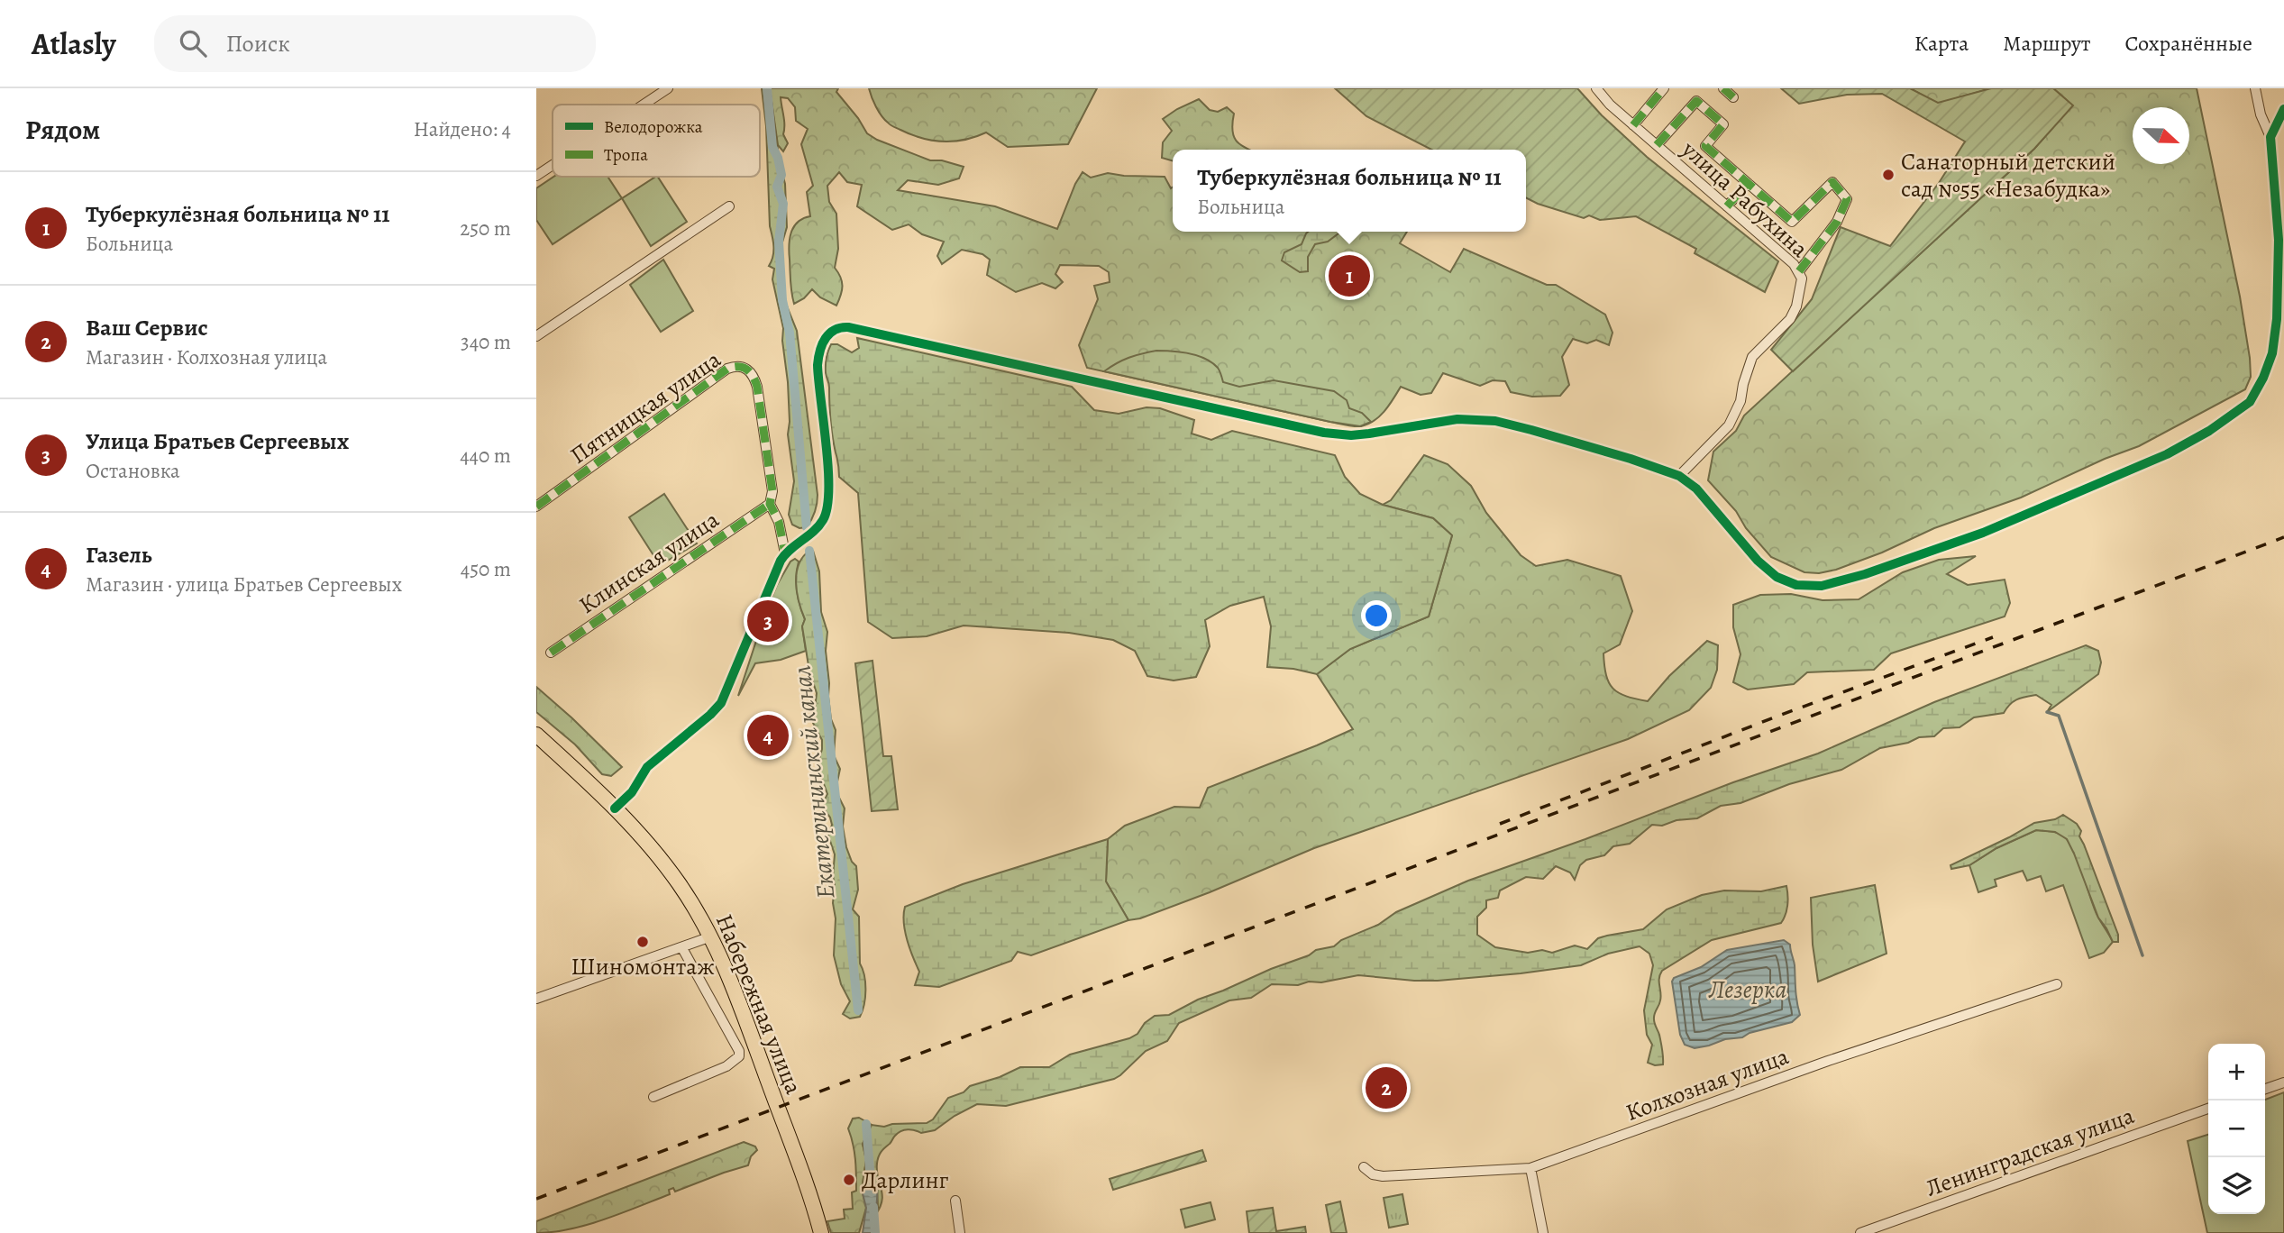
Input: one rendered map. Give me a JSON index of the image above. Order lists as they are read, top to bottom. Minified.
{"streets":{"main road":["Набережная улица"],"street":["улица Рабухина","Пятницкая улица","Клинская улица","Колхозная улица","Ленинградская улица"]},"crossings":[["Пятницкая улица","Клинская улица"]],"water":["Екатерининский канал","Лезерка"],"places":["Санаторный детский сад №55 «Незабудка»","Шиномонтаж","Дарлинг"],"legend":["Велодорожка","Тропа"],"north":"right","page":{"header":"Atlasly","search":"Поиск","nav":["Карта","Маршрут","Сохранённые"],"heading":["Рядом","Найдено: 4"],"popup":["Туберкулёзная больница № 11","Больница"],"list":[{"mark":"1","name":"Туберкулёзная больница № 11","note":"Больница","value":"250 m"},{"mark":"2","name":"Ваш Сервис","note":"Магазин · Колхозная улица","value":"340 m"},{"mark":"3","name":"Улица Братьев Сергеевых","note":"Остановка","value":"440 m"},{"mark":"4","name":"Газель","note":"Магазин · улица Братьев Сергеевых","value":"450 m"}],"pins":["1","3","4","2"],"map_buttons":["+","−"]}}
